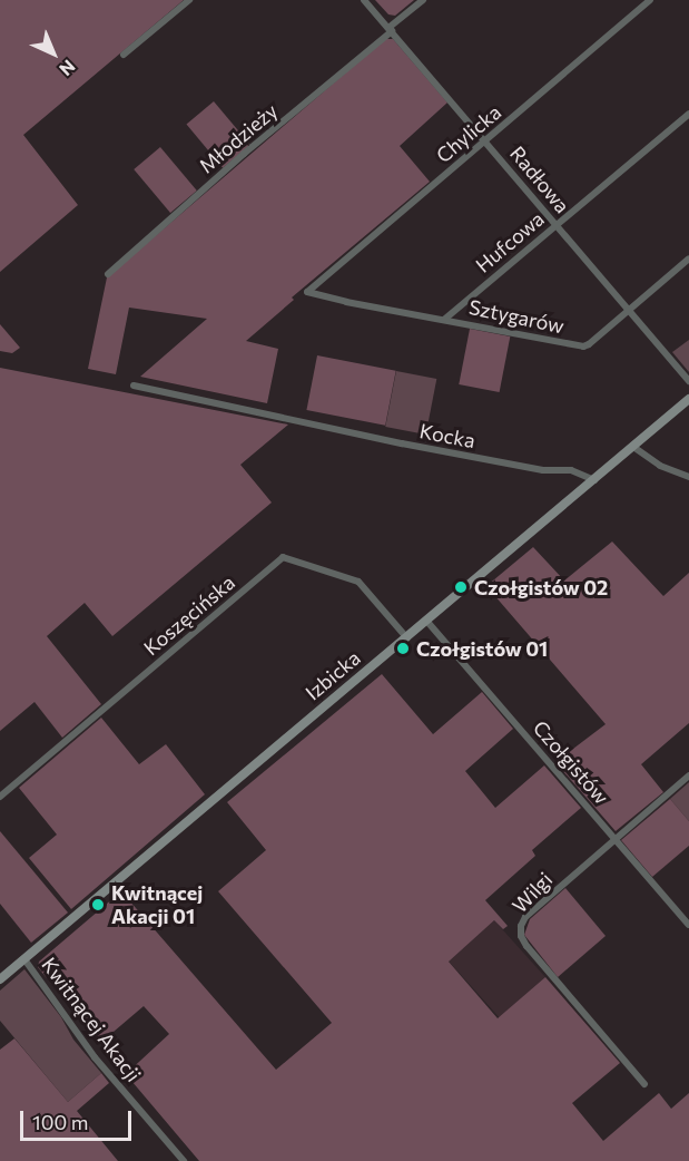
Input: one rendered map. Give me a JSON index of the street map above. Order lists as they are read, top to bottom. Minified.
{"streets":{"street":["Chylicka","Młodzieży","Radłowa","Hufcowa","Sztygarów","Kocka","Koszęcińska","Izbicka","Czołgistów","Wilgi","Kwitnącej Akacji"]},"crossings":[["Chylicka","Radłowa"],["Chylicka","Sztygarów"],["Młodzieży","Radłowa"],["Radłowa","Hufcowa"],["Radłowa","Sztygarów"],["Hufcowa","Sztygarów"],["Kocka","Izbicka"],["Koszęcińska","Izbicka"],["Izbicka","Czołgistów"],["Izbicka","Kwitnącej Akacji"],["Czołgistów","Wilgi"]],"places":["Czołgistów 02","Czołgistów 01","Kwitnącej Akacji 01"],"scale_bar":"100 m","north":"bottom right"}
